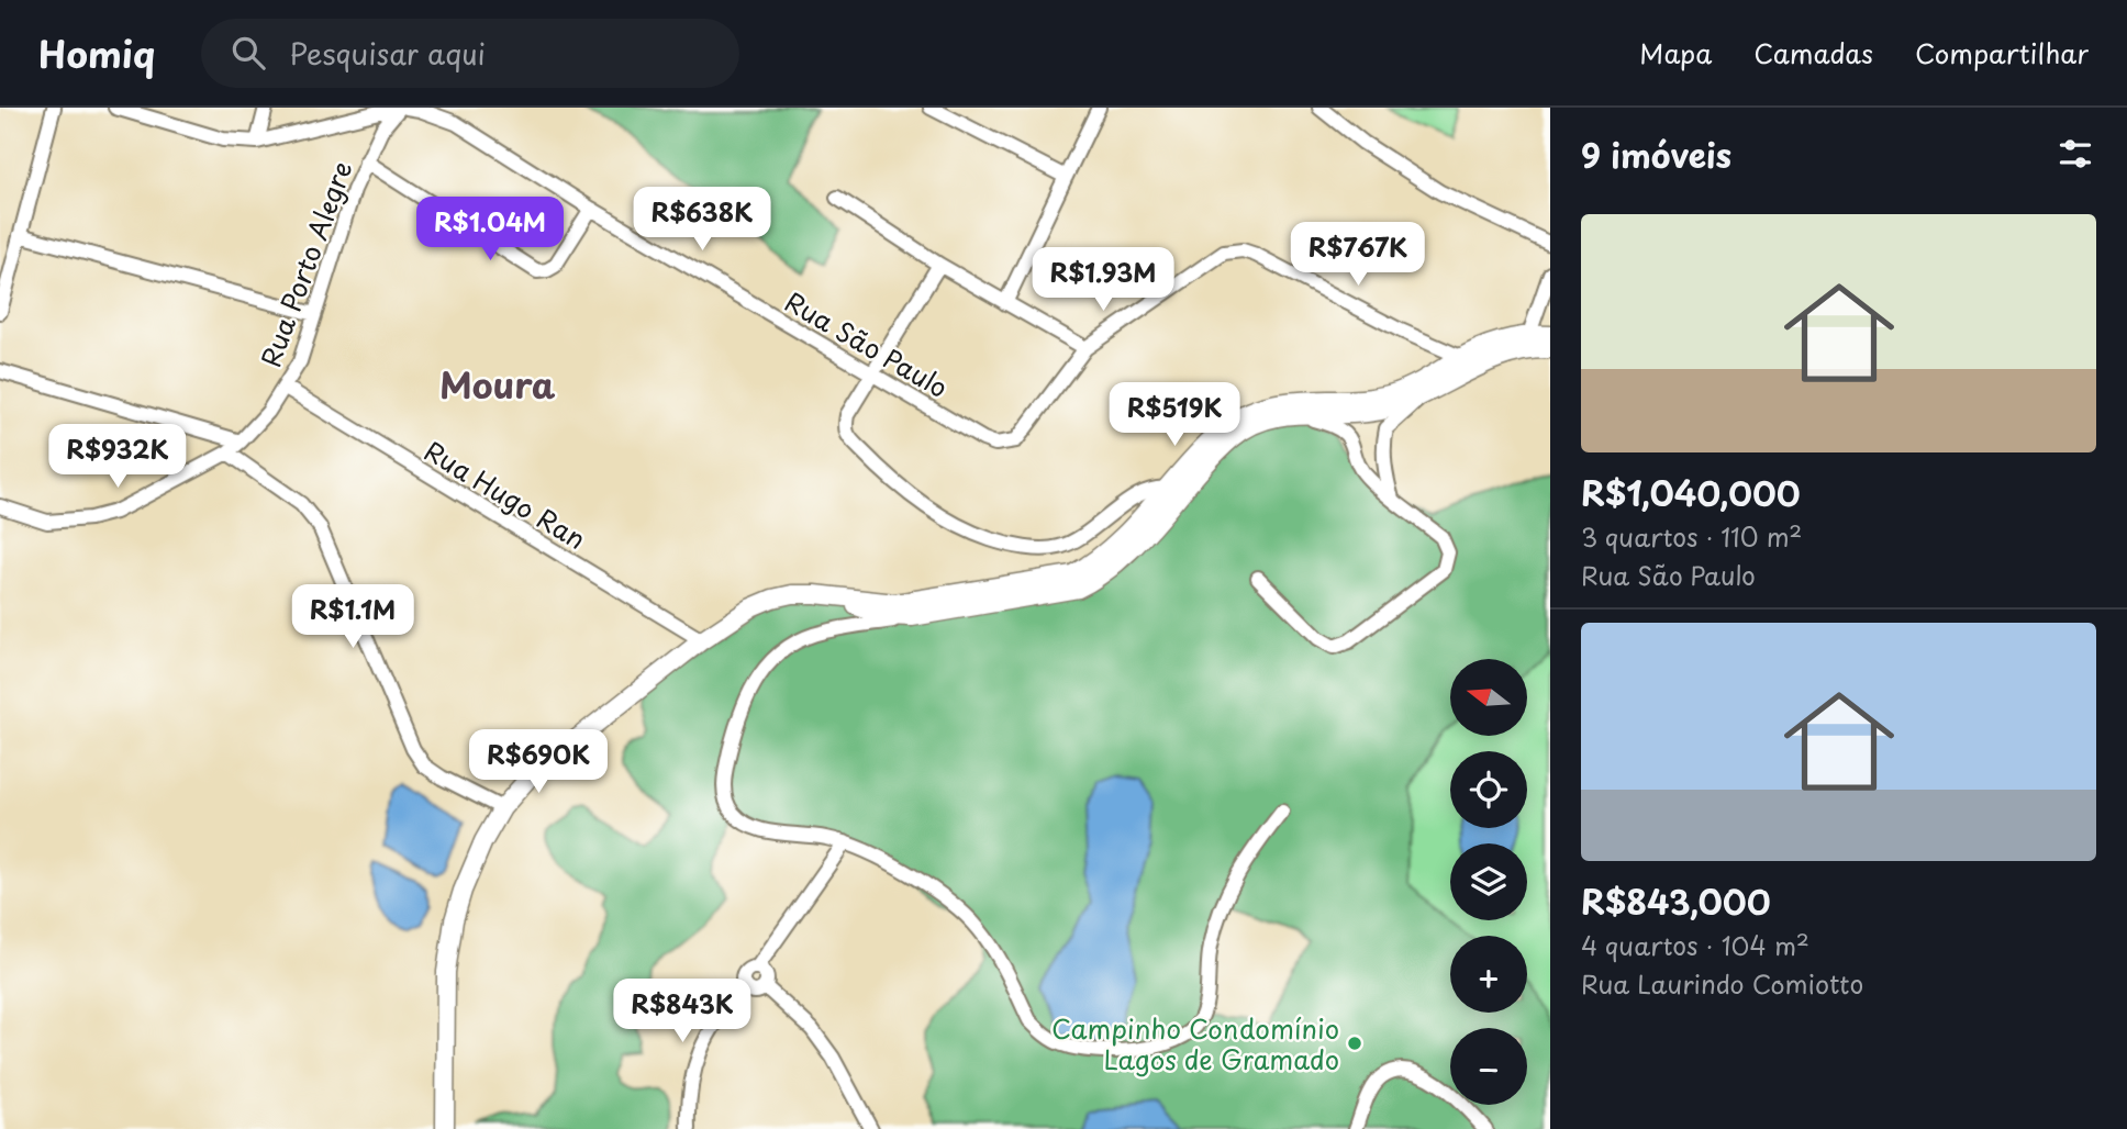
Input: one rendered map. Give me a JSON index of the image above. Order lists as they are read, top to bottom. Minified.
{"streets":{"street":["Rua Porto Alegre","Rua São Paulo","Rua Hugo Ran"]},"crossings":[["Rua Porto Alegre","Rua Hugo Ran"]],"districts":["Moura"],"places":["Campinho Condomínio Lagos de Gramado"],"north":"left","page":{"header":"Homiq","search":"Pesquisar aqui","nav":["Mapa","Camadas","Compartilhar"],"heading":"9 imóveis","price":["R$638K","R$1.04M","R$767K","R$1.93M","R$519K","R$932K","R$1.1M","R$690K","R$843K"],"list":[{"name":"R$1,040,000","note":"3 quartos · 110 m² · Rua São Paulo"},{"name":"R$843,000","note":"4 quartos · 104 m² · Rua Laurindo Comiotto"}],"map_buttons":["+","−"]}}
